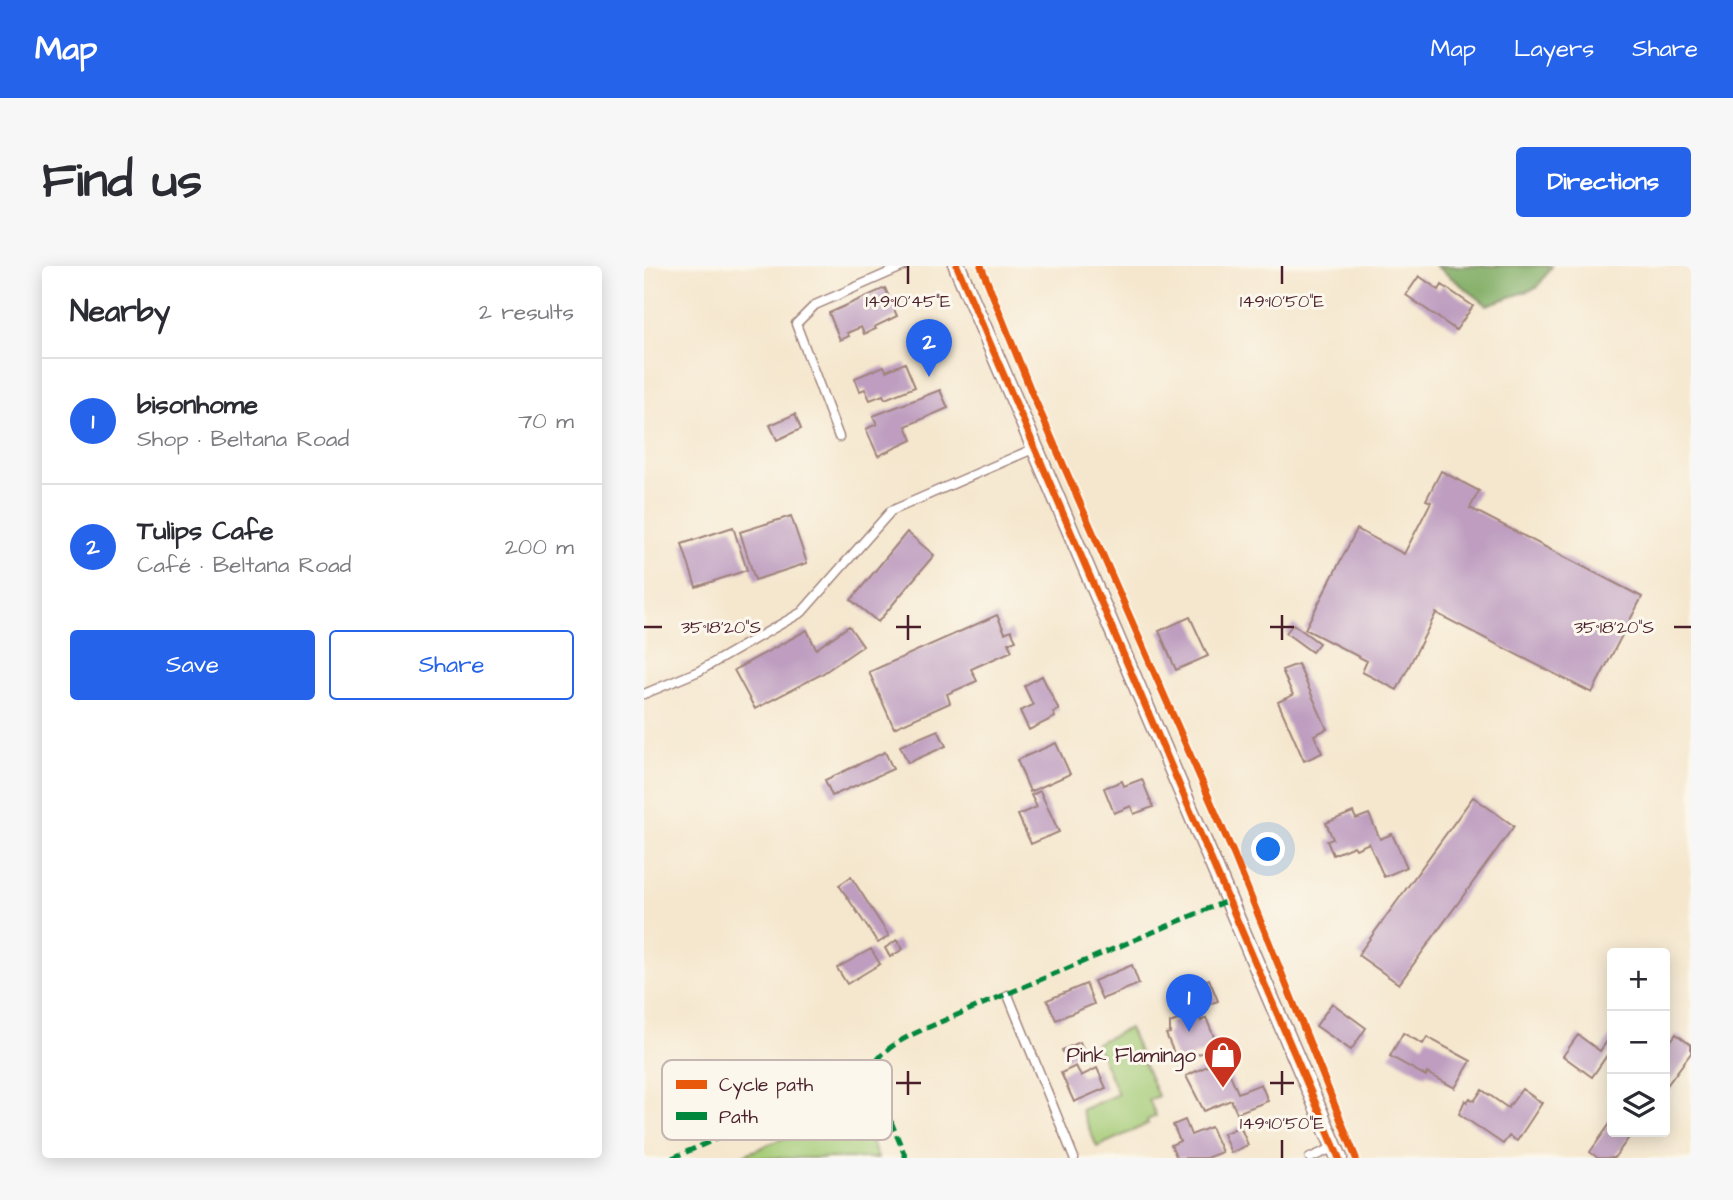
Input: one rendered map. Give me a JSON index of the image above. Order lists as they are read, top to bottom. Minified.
{"places":{"shop":["Pink Flamingo"]},"legend":["Cycle path","Path"],"page":{"header":"Map","nav":["Map","Layers","Share"],"buttons":["Directions",["Save","Share"]],"title":"Find us","heading":["Nearby","2 results"],"pins":["2","1"],"list":[{"mark":"1","name":"bisonhome","note":"Shop · Beltana Road","value":"70 m"},{"mark":"2","name":"Tulips Cafe","note":"Café · Beltana Road","value":"200 m"}],"map_buttons":["+","−"]},"coordinates":["149°10'45\"E","149°10'50\"E","35°18'20\"S"]}
